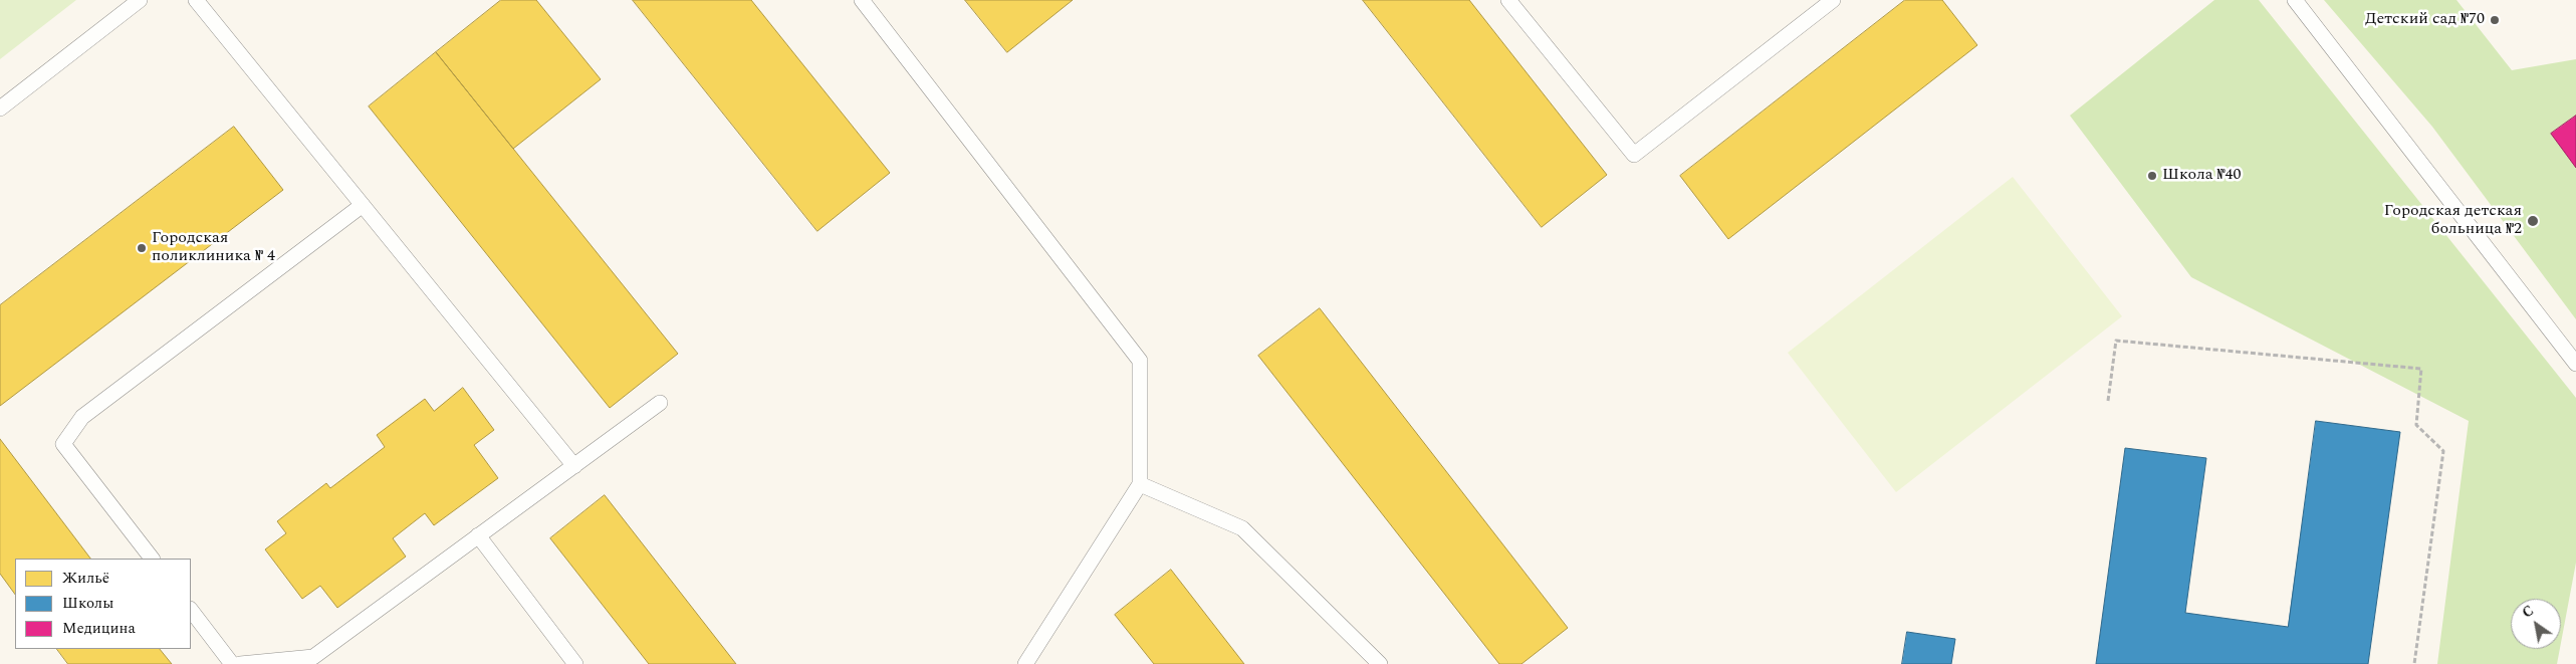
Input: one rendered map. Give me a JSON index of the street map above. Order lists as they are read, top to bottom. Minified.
{"places":["Детский сад №70","Школа №40","Городская детская больница №2","Городская поликлиника № 4"],"legend":["Жильё","Школы","Медицина"],"north":"top left"}
